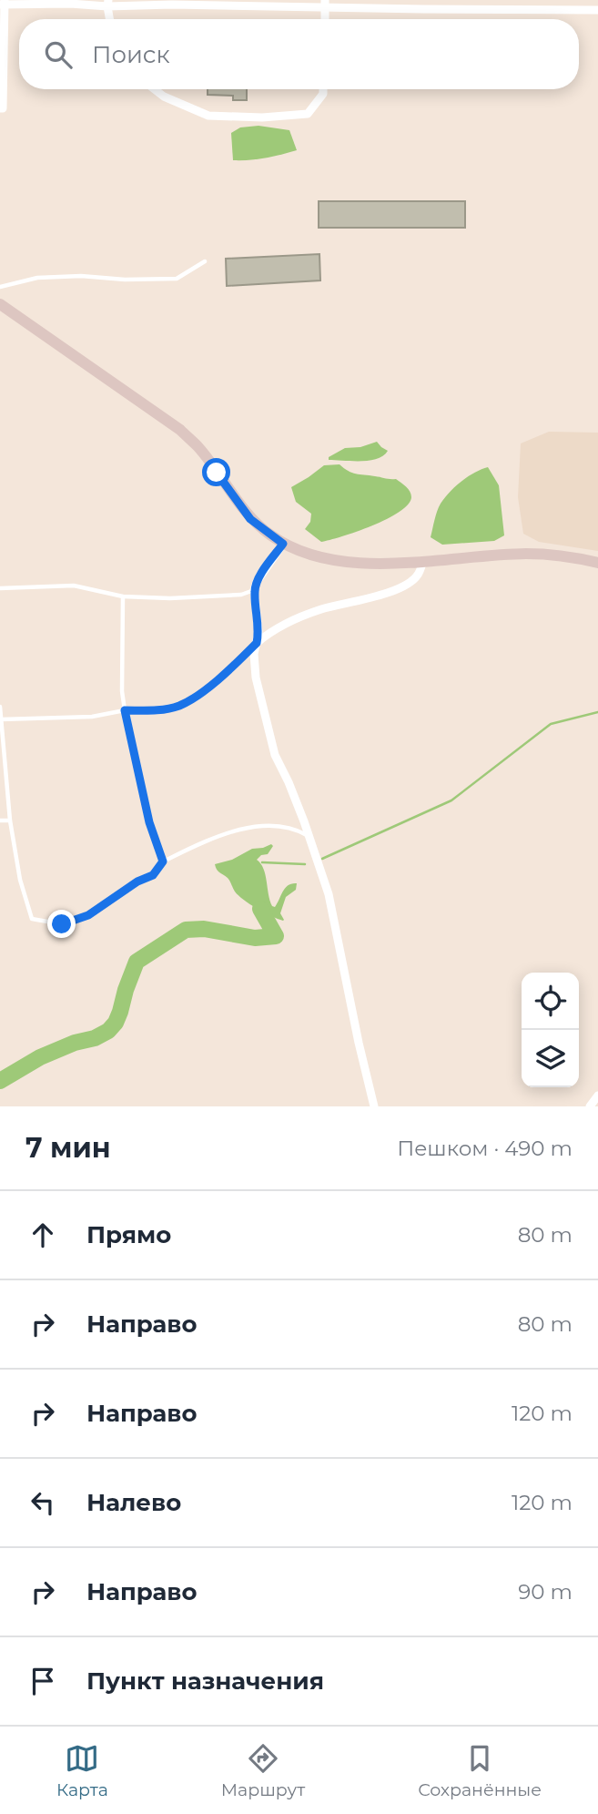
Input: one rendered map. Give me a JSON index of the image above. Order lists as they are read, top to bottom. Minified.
{"page":{"search":"Поиск","heading":["7 мин","Пешком · 490 m"],"list":[["Прямо","80 m"],["Направо","80 m"],["Направо","120 m"],["Налево","120 m"],["Направо","90 m"],"Пункт назначения"],"nav":["Карта","Маршрут","Сохранённые"]}}
